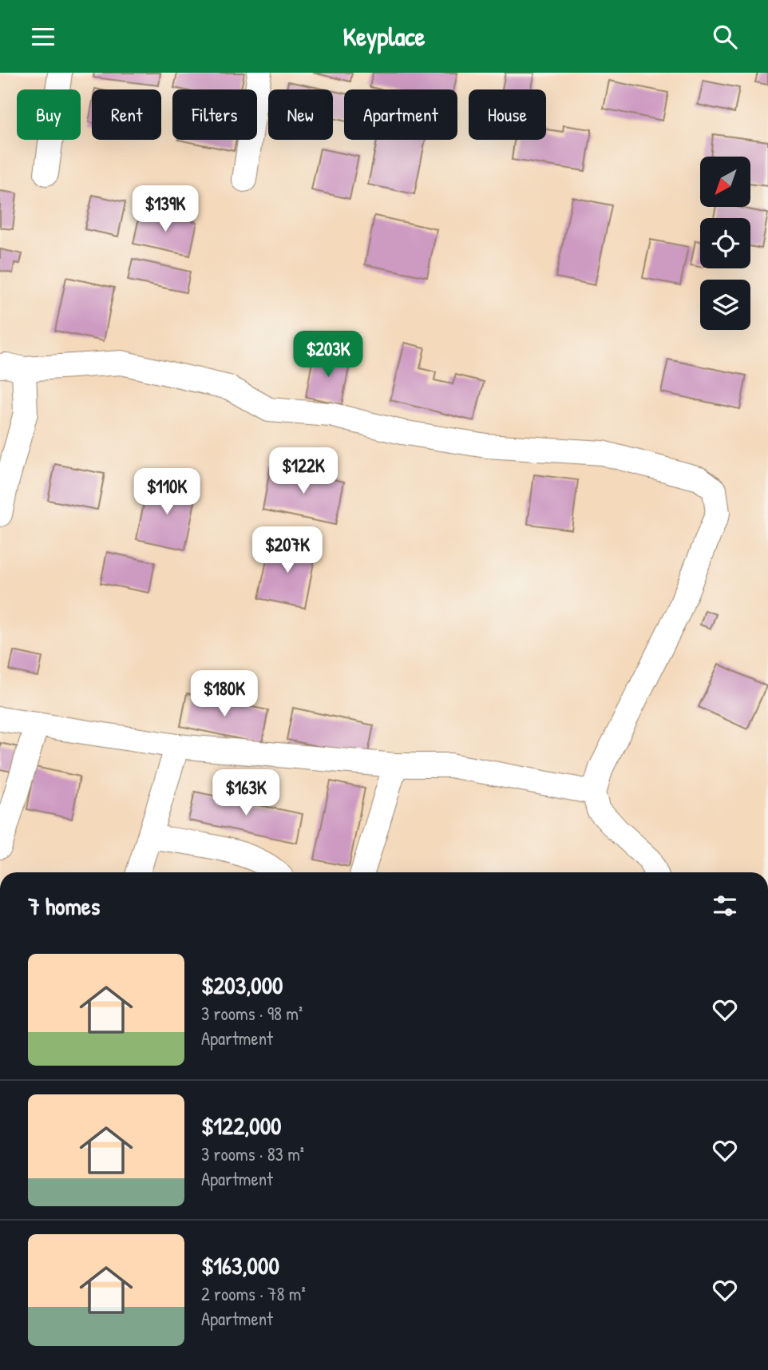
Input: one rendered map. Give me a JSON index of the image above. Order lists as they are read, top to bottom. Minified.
{"north":"bottom left","page":{"header":"Keyplace","chip":["Buy","Rent","Filters","New","Apartment","House"],"price":["$139K","$203K","$122K","$110K","$207K","$180K","$163K"],"heading":"7 homes","list":[{"name":"$203,000","note":"3 rooms · 98 m² · Apartment"},{"name":"$122,000","note":"3 rooms · 83 m² · Apartment"},{"name":"$163,000","note":"2 rooms · 78 m² · Apartment"}]}}
